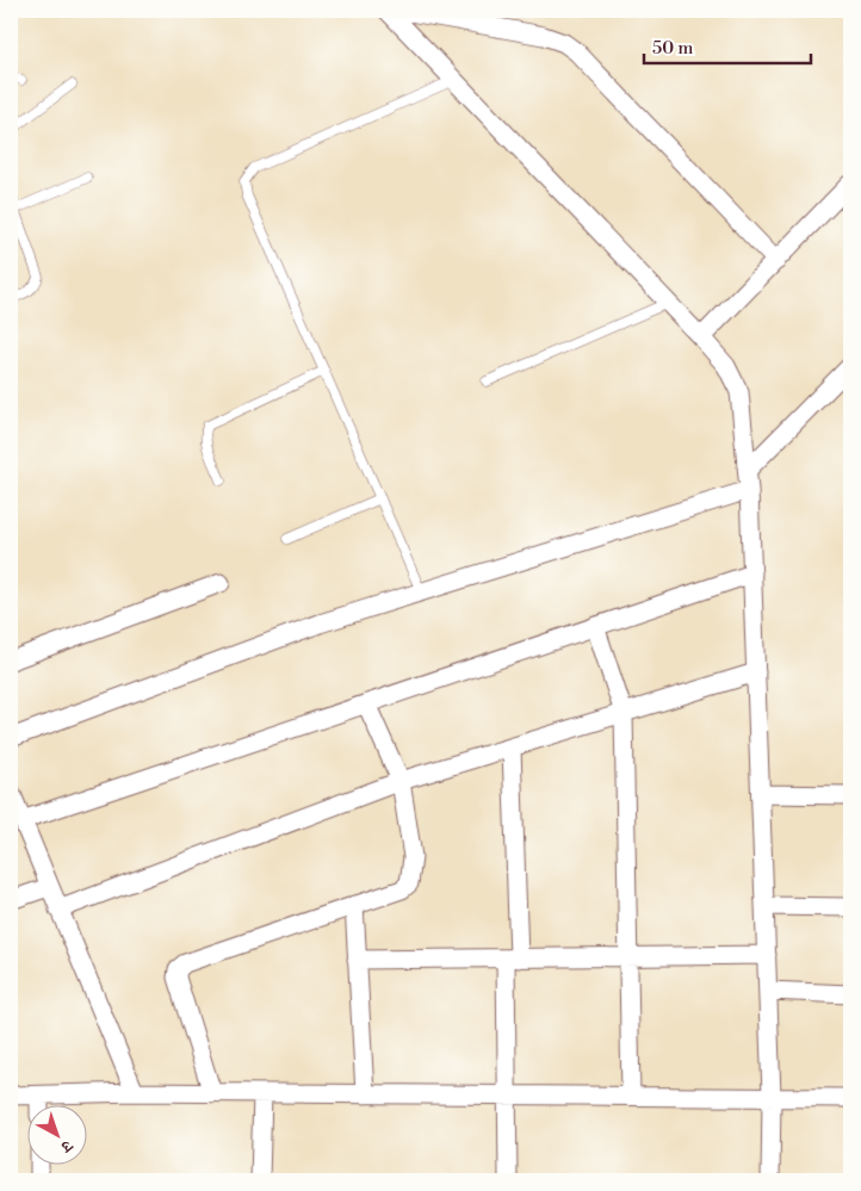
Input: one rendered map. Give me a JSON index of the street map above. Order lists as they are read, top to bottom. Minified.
{"scale_bar":"50 m","north":"bottom right"}
